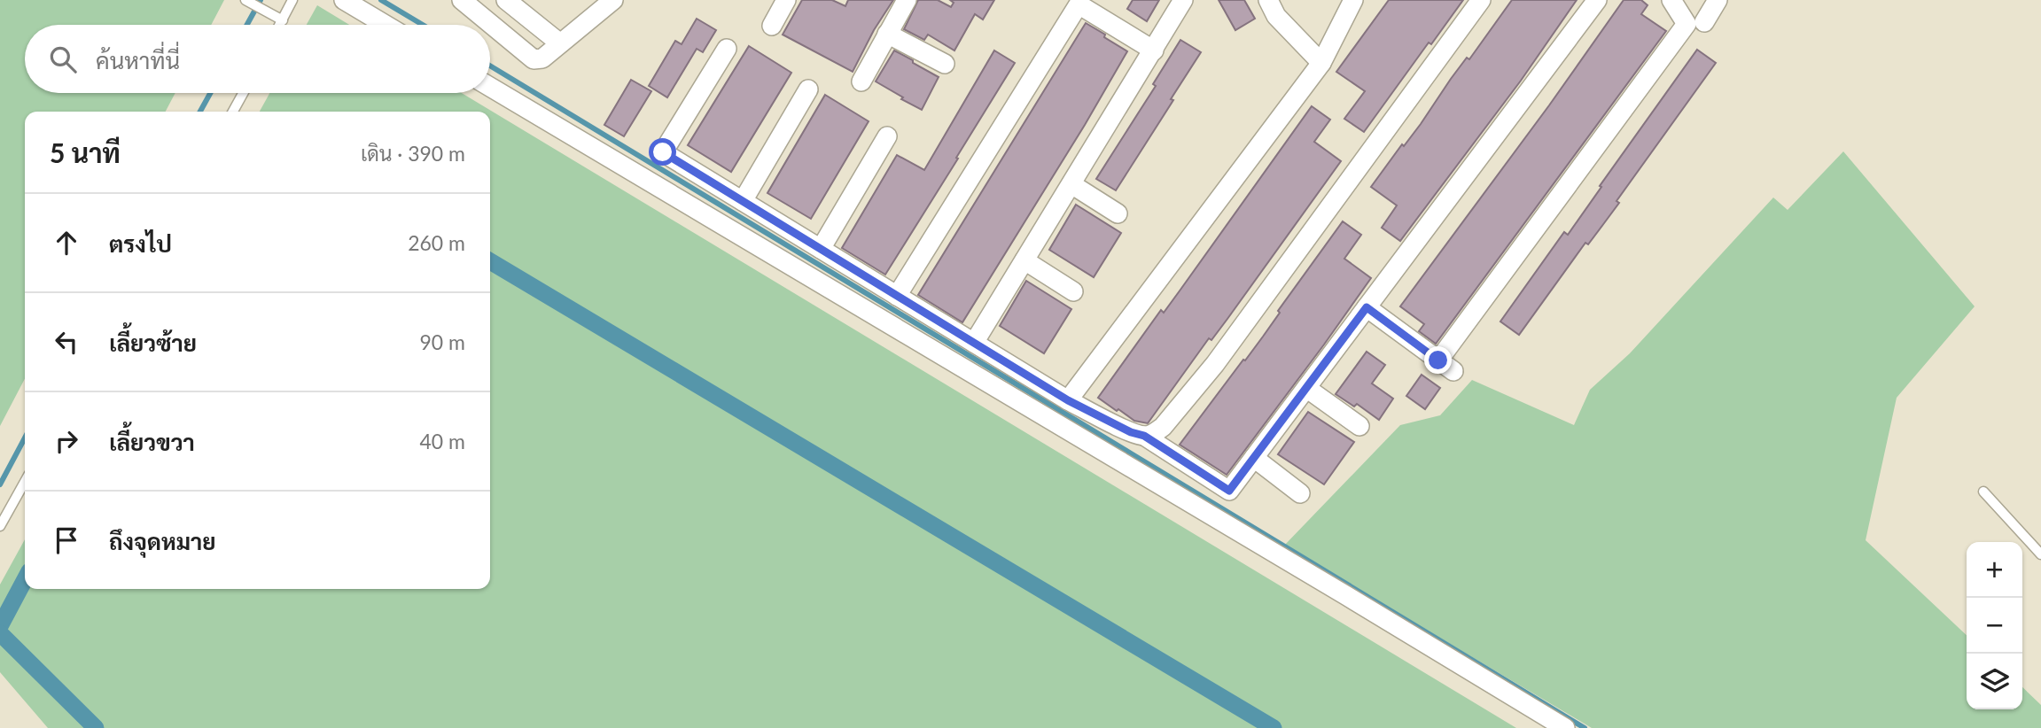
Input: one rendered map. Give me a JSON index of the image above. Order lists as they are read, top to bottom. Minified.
{"page":{"search":"ค้นหาที่นี่","heading":["5 นาที","เดิน · 390 m"],"list":[["ตรงไป","260 m"],["เลี้ยวซ้าย","90 m"],["เลี้ยวขวา","40 m"],"ถึงจุดหมาย"],"map_buttons":["+","−"]}}
